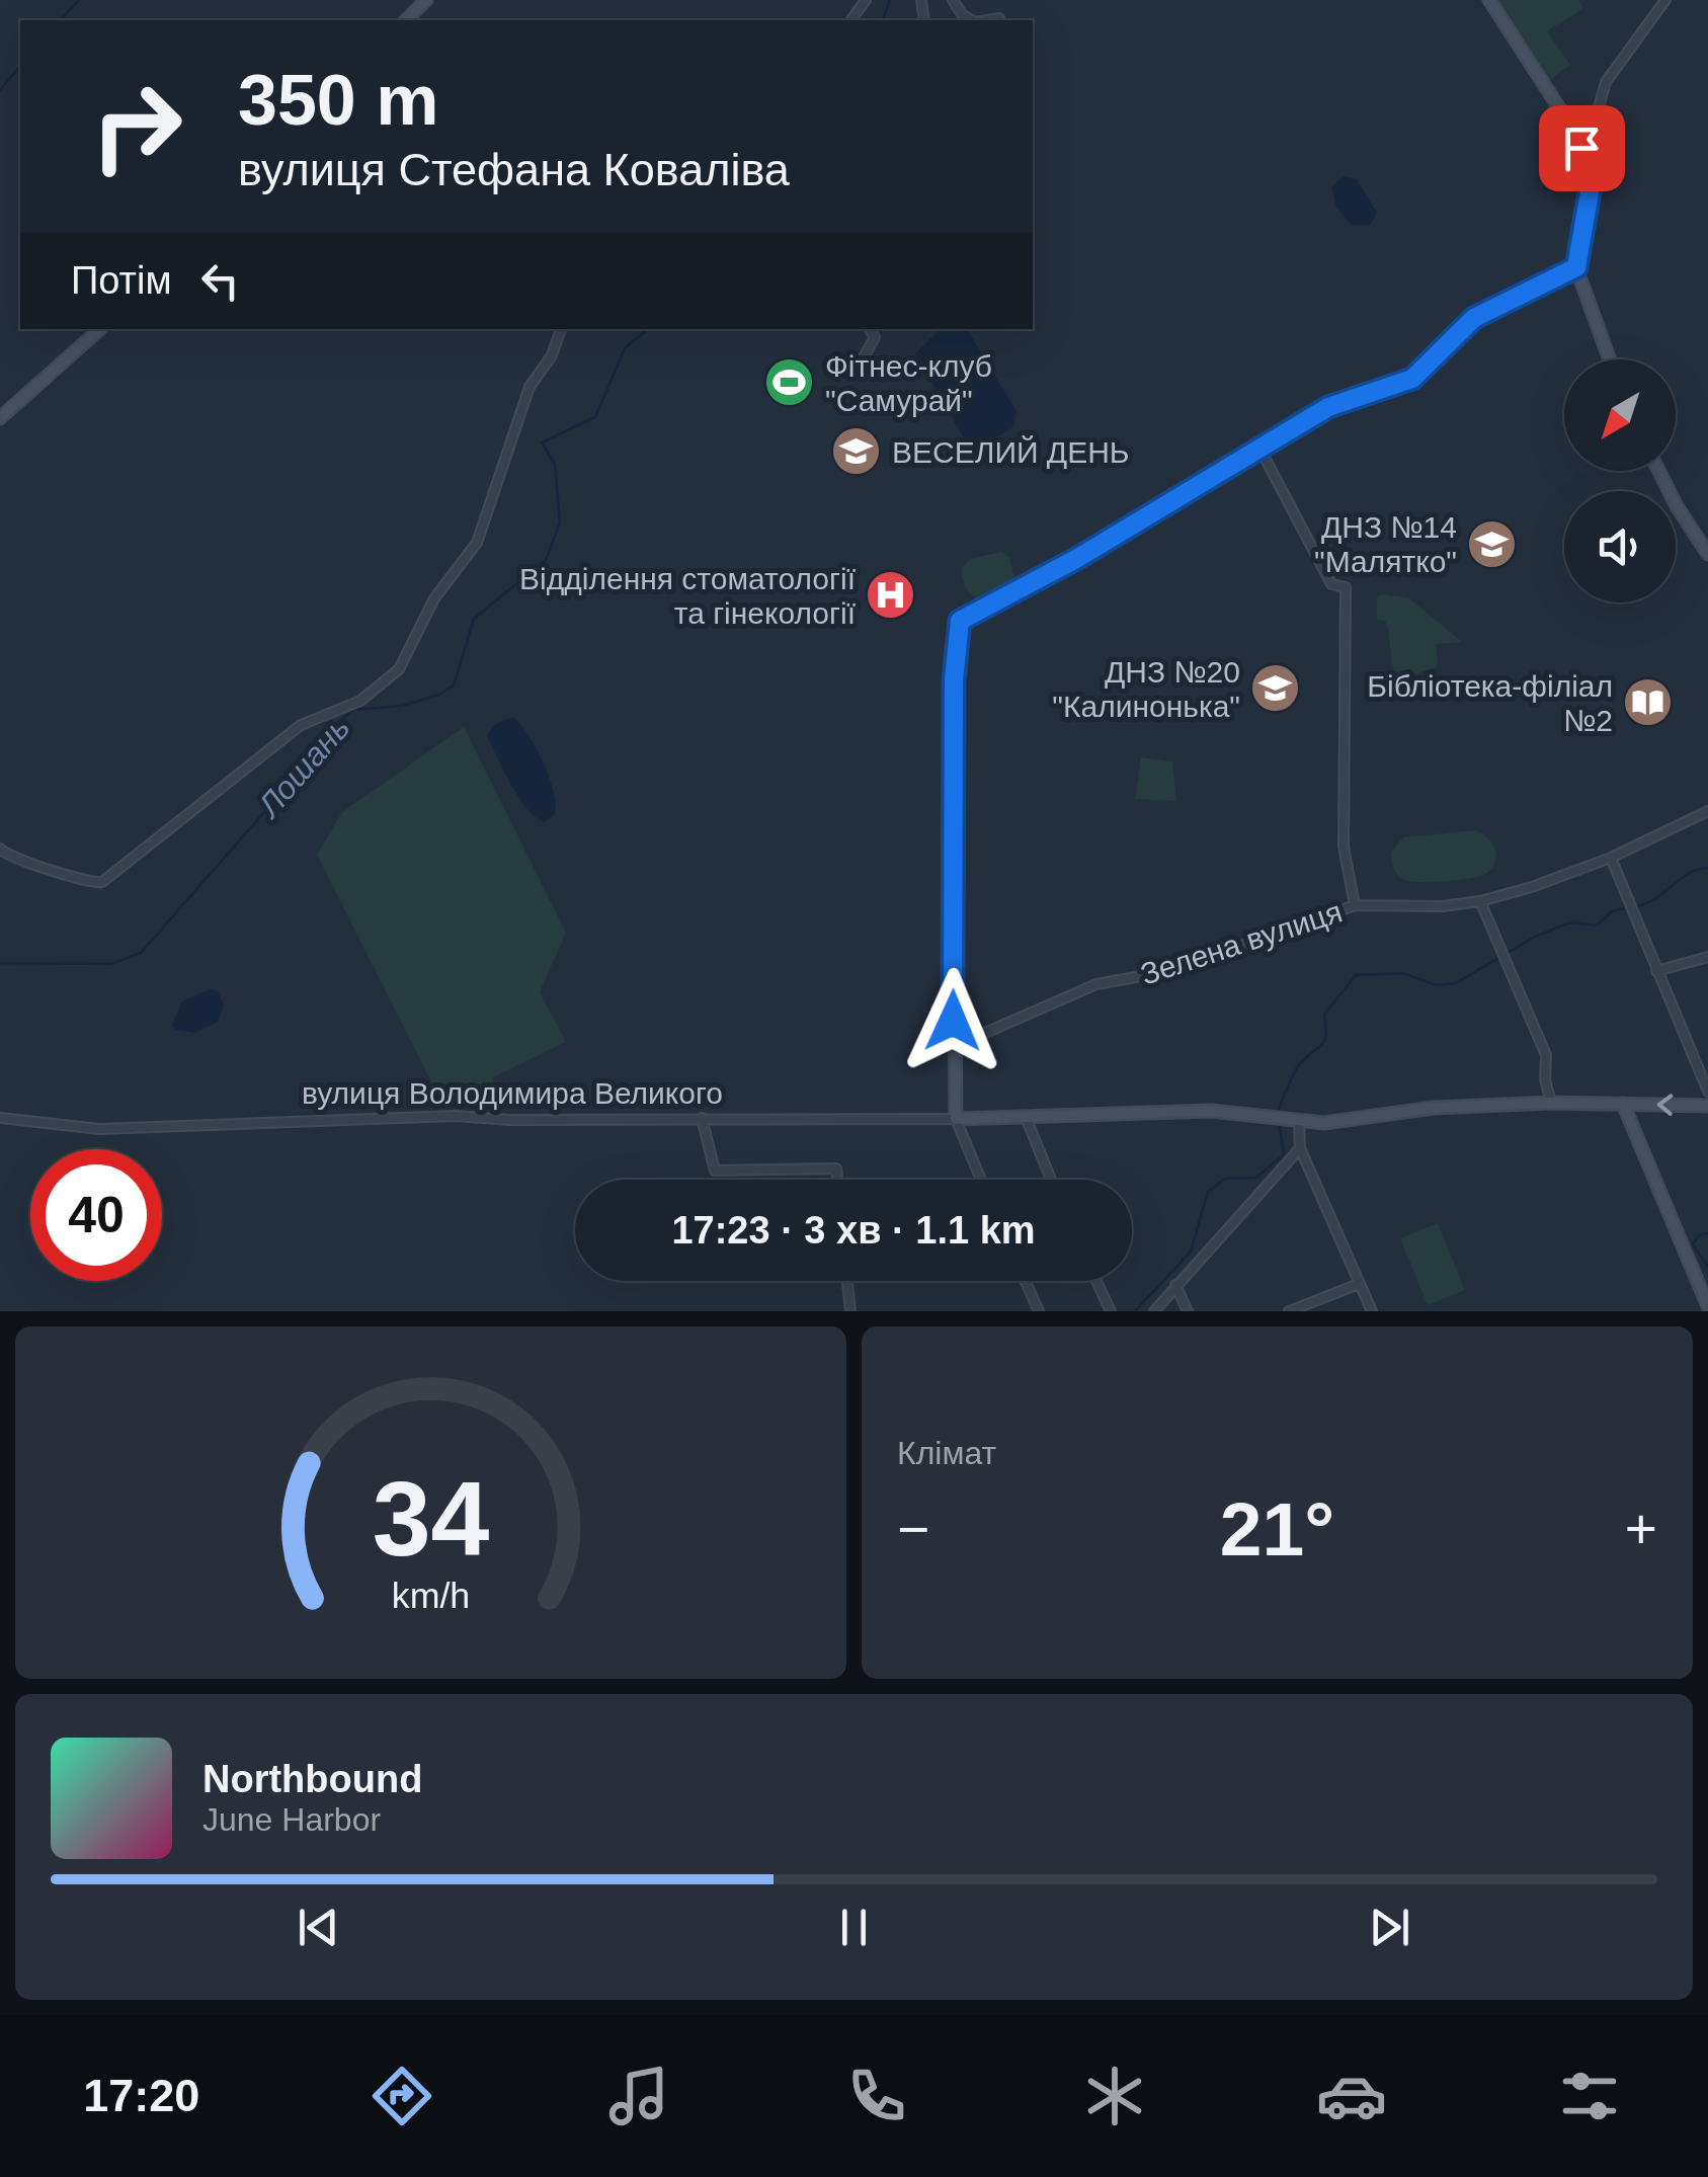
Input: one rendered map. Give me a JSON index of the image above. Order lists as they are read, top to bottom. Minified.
{"streets":{"street":["Зелена вулиця","вулиця Володимира Великого"]},"water":["Лошань"],"places":{"sports":["Фітнес-клуб \"Самурай\""],"school or university":["ВЕСЕЛИЙ ДЕНЬ","ДНЗ №14 \"Малятко\"","ДНЗ №20 \"Калинонька\""],"hospital":["Відділення стоматології та гінекології"],"library":["Бібліотека-філіал №2"]},"north":"bottom left","page":{"turn":["350 m","вулиця Стефана Коваліва"],"then":"Потім","limit":"40","trip":"17:23 · 3 хв · 1.1 km","tile":"Клімат","heat":["−","21°","+"],"song":["Northbound","June Harbor"],"tabs":"17:20","gauge":["34","km/h"]}}
